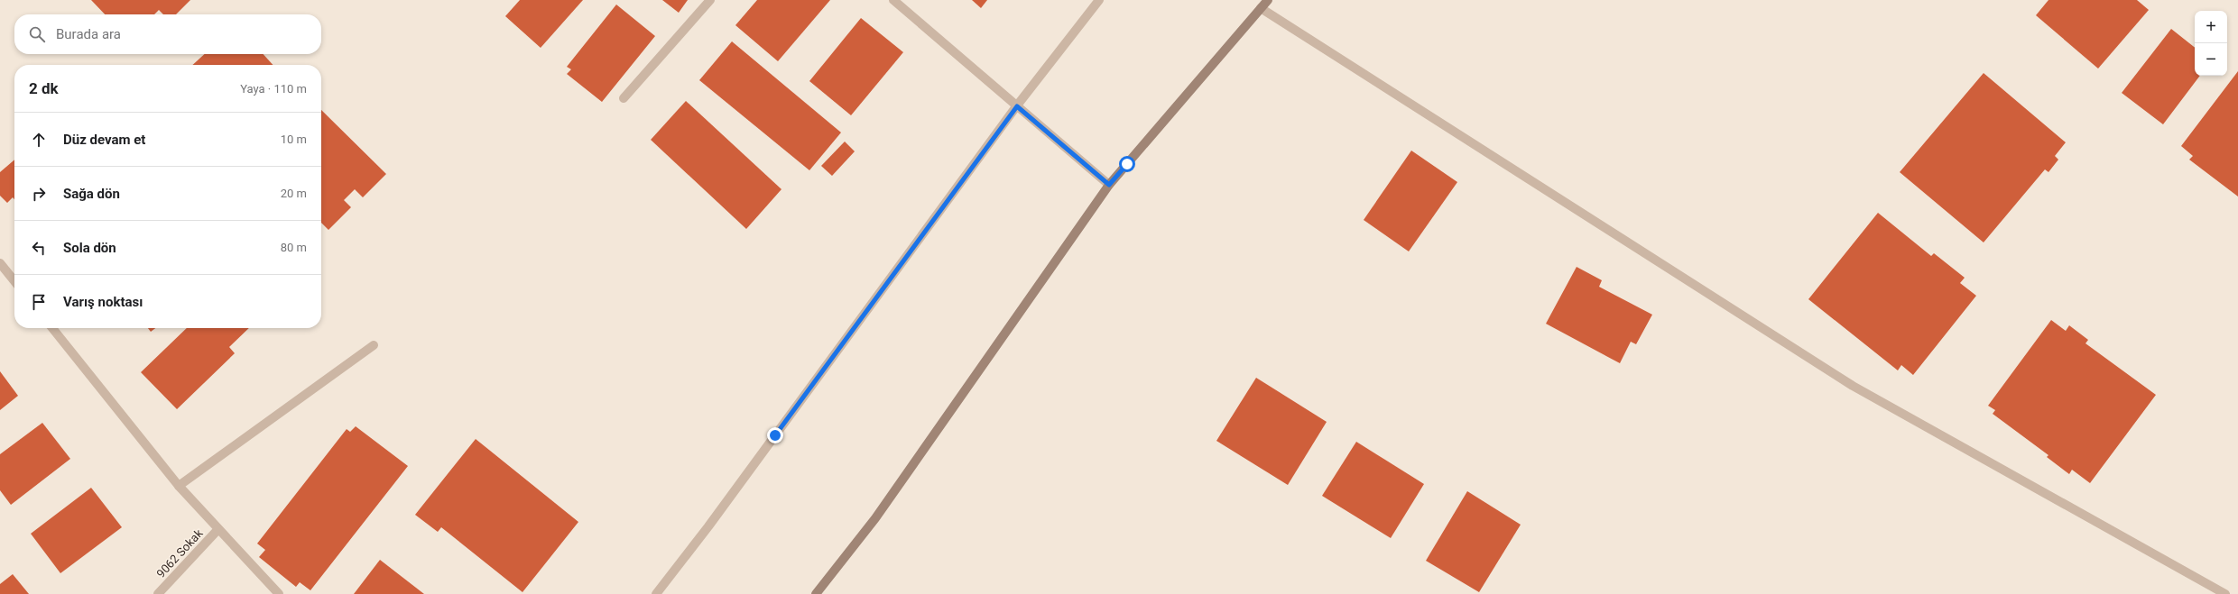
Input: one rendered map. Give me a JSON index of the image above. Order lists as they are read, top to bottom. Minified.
{"streets":{"street":["9062 Sokak"]},"page":{"map_buttons":["+","−"],"search":"Burada ara","heading":["2 dk","Yaya · 110 m"],"list":[["Düz devam et","10 m"],["Sağa dön","20 m"],["Sola dön","80 m"],"Varış noktası"]}}
